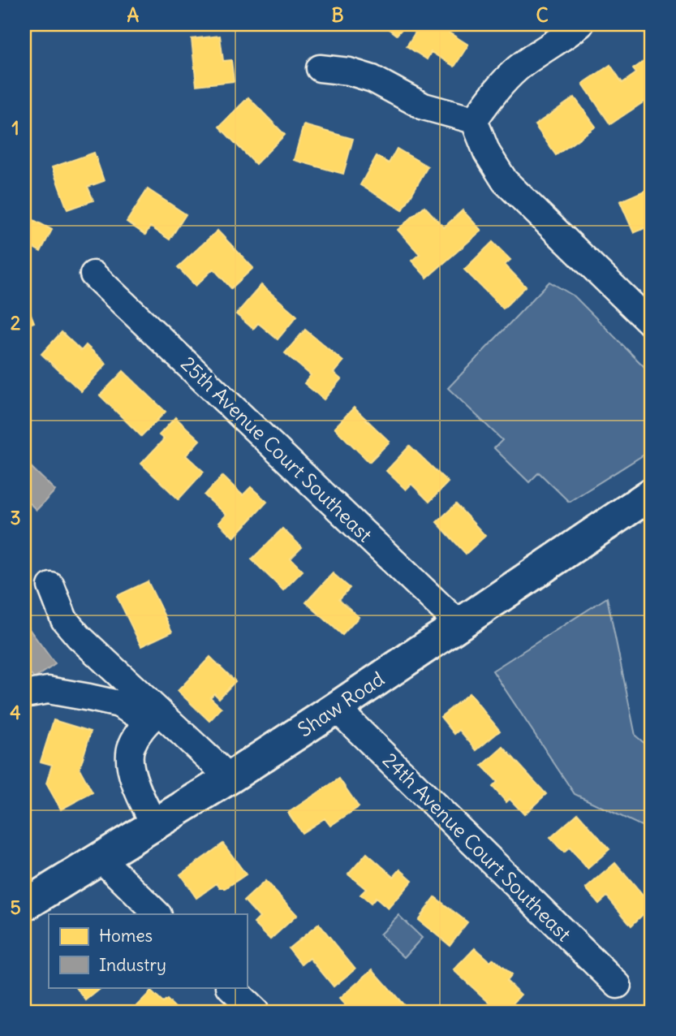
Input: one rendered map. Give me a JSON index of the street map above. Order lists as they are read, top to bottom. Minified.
{"streets":{"main road":["Shaw Road"],"street":["25th Avenue Court Southeast","24th Avenue Court Southeast"]},"crossings":[["25th Avenue Court Southeast","Shaw Road"],["Shaw Road","24th Avenue Court Southeast"]],"legend":["Homes","Industry"],"grid":{"columns":["A","B","C"],"rows":["1","2","3","4","5"]}}
